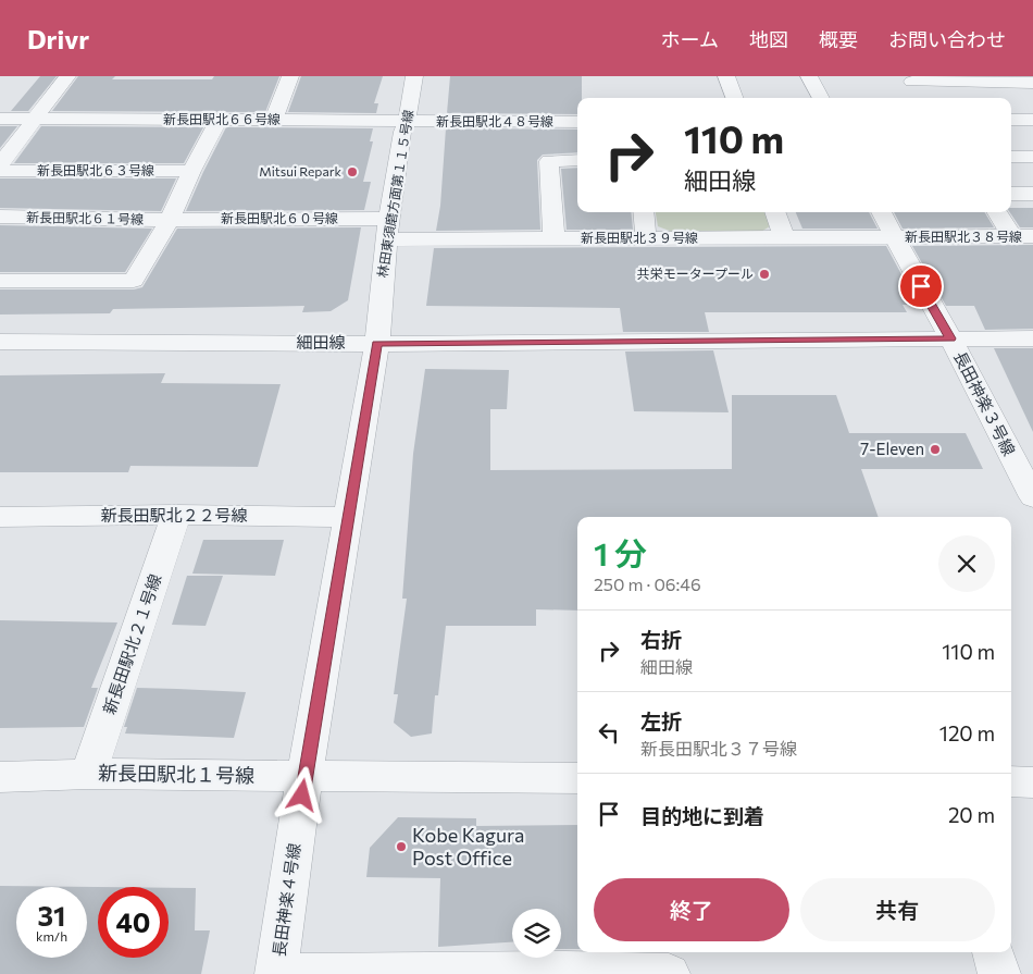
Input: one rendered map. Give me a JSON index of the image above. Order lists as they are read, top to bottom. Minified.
{"streets":{"street":["新長田駅北６６号線","新長田駅北４８号線","新長田駅北６３号線","林田東須磨方面第１１５号線","新長田駅北６１号線","新長田駅北６０号線","新長田駅北３８号線","新長田駅北３９号線","細田線","長田神楽３号線","新長田駅北２２号線","新長田駅北２１号線","新長田駅北１号線","長田神楽４号線"]},"crossings":[["新長田駅北６６号線","新長田駅北４８号線"],["新長田駅北６６号線","林田東須磨方面第１１５号線"],["新長田駅北４８号線","林田東須磨方面第１１５号線"],["林田東須磨方面第１１５号線","新長田駅北６０号線"],["林田東須磨方面第１１５号線","新長田駅北３９号線"],["林田東須磨方面第１１５号線","細田線"],["林田東須磨方面第１１５号線","長田神楽４号線"],["新長田駅北６１号線","新長田駅北６０号線"],["新長田駅北６０号線","新長田駅北３９号線"],["新長田駅北３８号線","新長田駅北３９号線"],["新長田駅北３８号線","長田神楽３号線"],["新長田駅北３９号線","長田神楽３号線"],["細田線","長田神楽３号線"],["細田線","長田神楽４号線"],["新長田駅北２２号線","新長田駅北２１号線"],["新長田駅北２２号線","長田神楽４号線"],["新長田駅北２１号線","新長田駅北１号線"],["新長田駅北１号線","長田神楽４号線"]],"places":["Mitsui Repark","共栄モータープール","7-Eleven","Kobe Kagura Post Office"],"page":{"header":"Drivr","nav":["ホーム","地図","概要","お問い合わせ"],"turn":["110 m","細田線"],"heading":["1 分","250 m · 06:46"],"list":[{"name":"右折","note":"細田線","value":"110 m"},{"name":"左折","note":"新長田駅北３７号線","value":"120 m"},{"name":"目的地に到着","value":"20 m"}],"buttons":["終了","共有"],"speed":"31 km/h","limit":"40"}}
